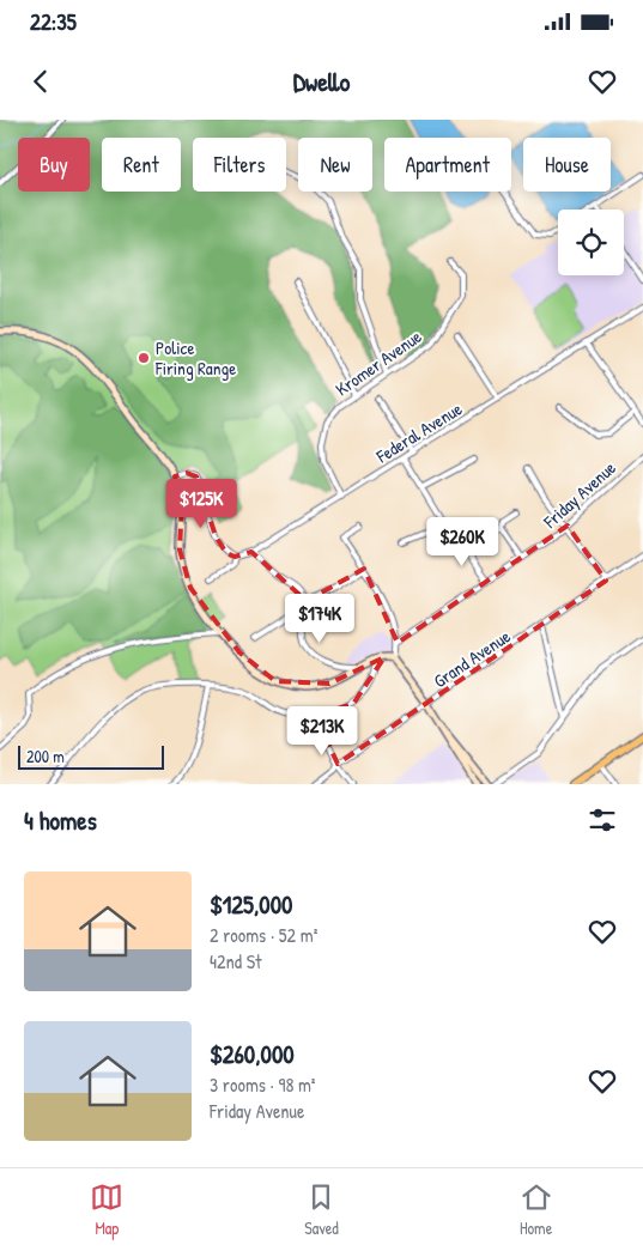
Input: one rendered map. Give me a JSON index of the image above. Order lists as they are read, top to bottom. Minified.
{"streets":{"street":["Kromer Avenue","Federal Avenue","Friday Avenue","Grand Avenue"]},"crossings":[["Kromer Avenue","Federal Avenue"]],"places":["Police Firing Range"],"scale_bar":"200 m","page":{"status":"22:35","header":"Dwello","chip":["Buy","Rent","Filters","New","Apartment","House"],"price":["$125K","$260K","$174K","$213K"],"scale":"200 m","heading":"4 homes","list":[{"name":"$125,000","note":"2 rooms · 52 m² · 42nd St"},{"name":"$260,000","note":"3 rooms · 98 m² · Friday Avenue"}],"tabs":["Map","Saved","Home"]}}
